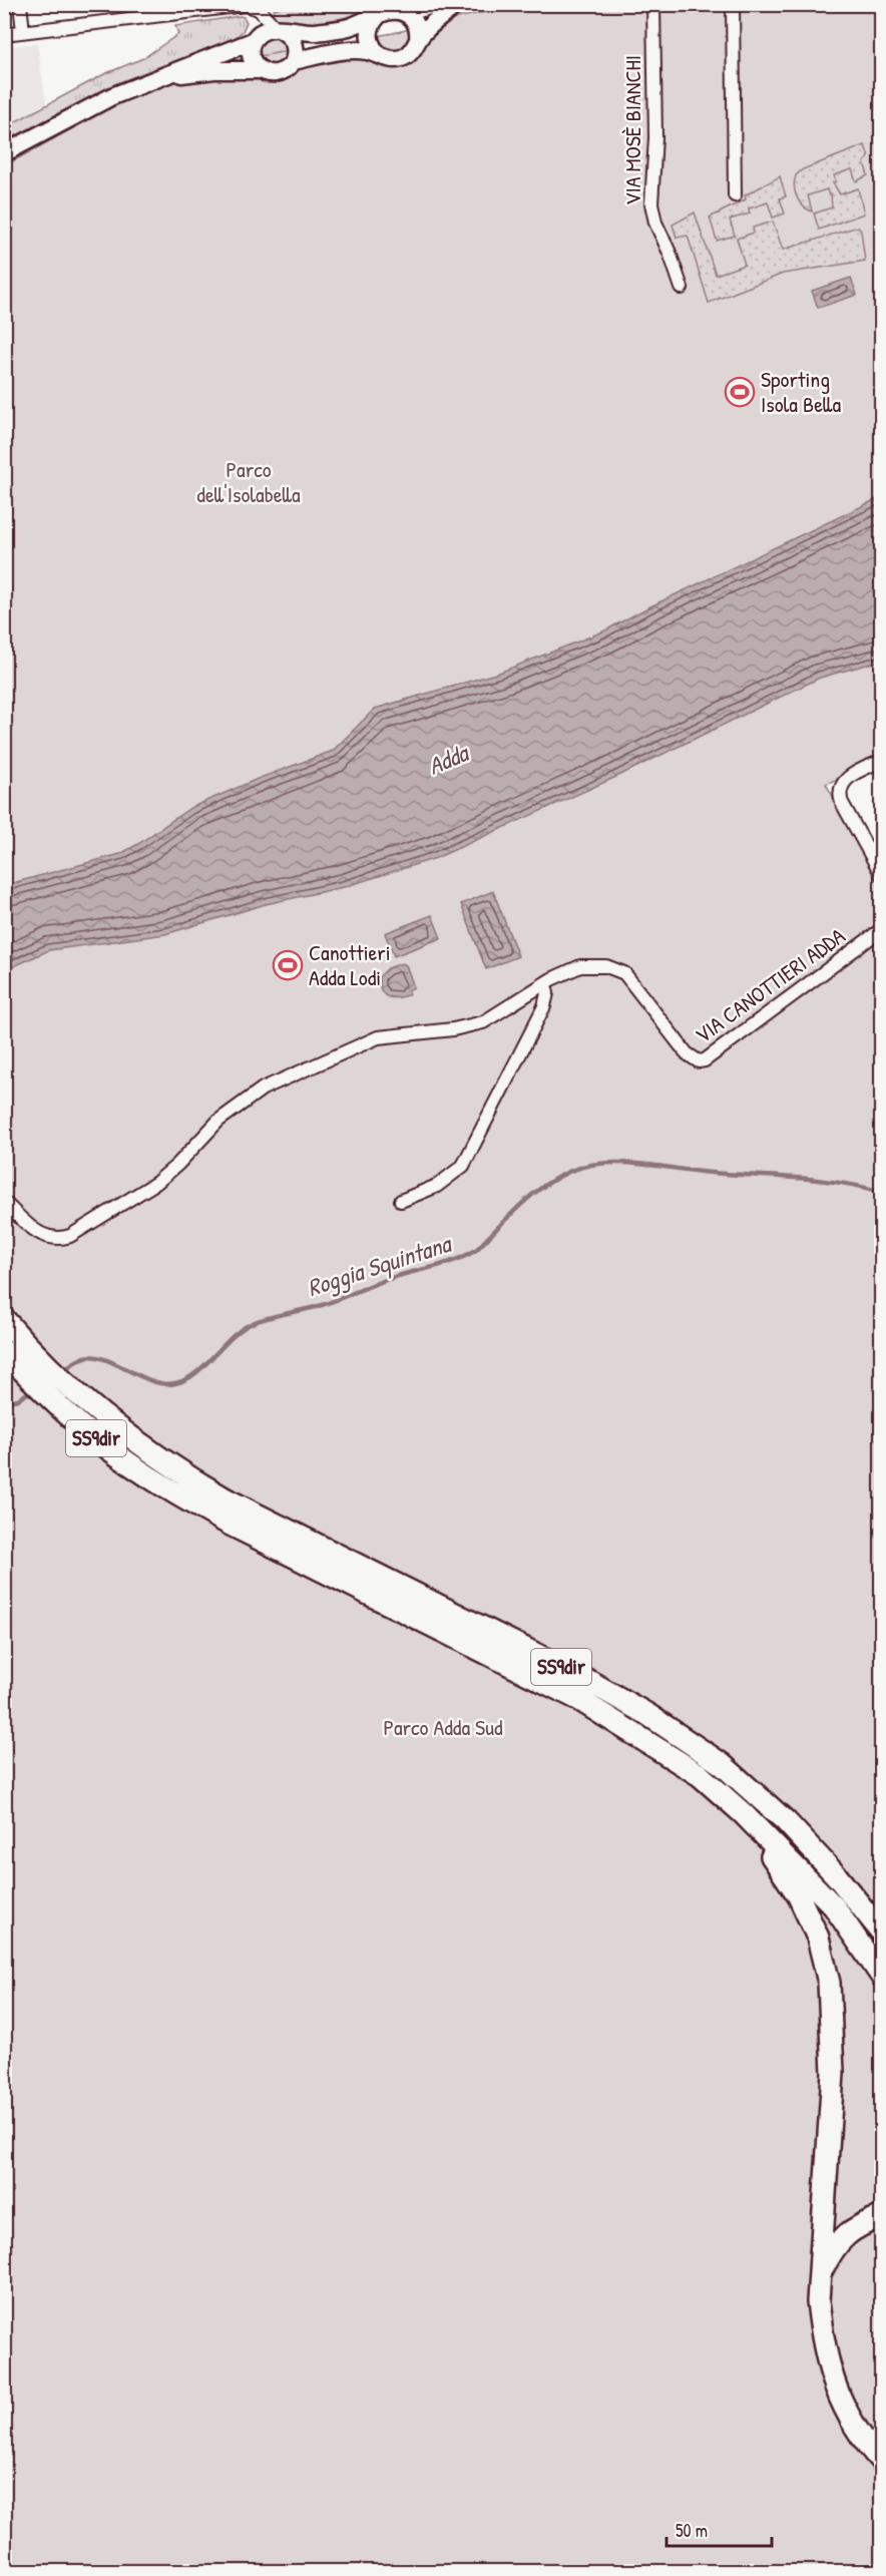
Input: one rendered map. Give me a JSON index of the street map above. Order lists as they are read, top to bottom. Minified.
{"streets":{"highway":["SS9dir"],"street":["VIA MOSÈ BIANCHI","VIA CANOTTIERI ADDA"]},"water":["Adda","Roggia Squintana"],"parks":["Parco dell'Isolabella","Parco Adda Sud"],"places":{"sports":["Sporting Isola Bella","Canottieri Adda Lodi"]},"scale_bar":"50 m"}
